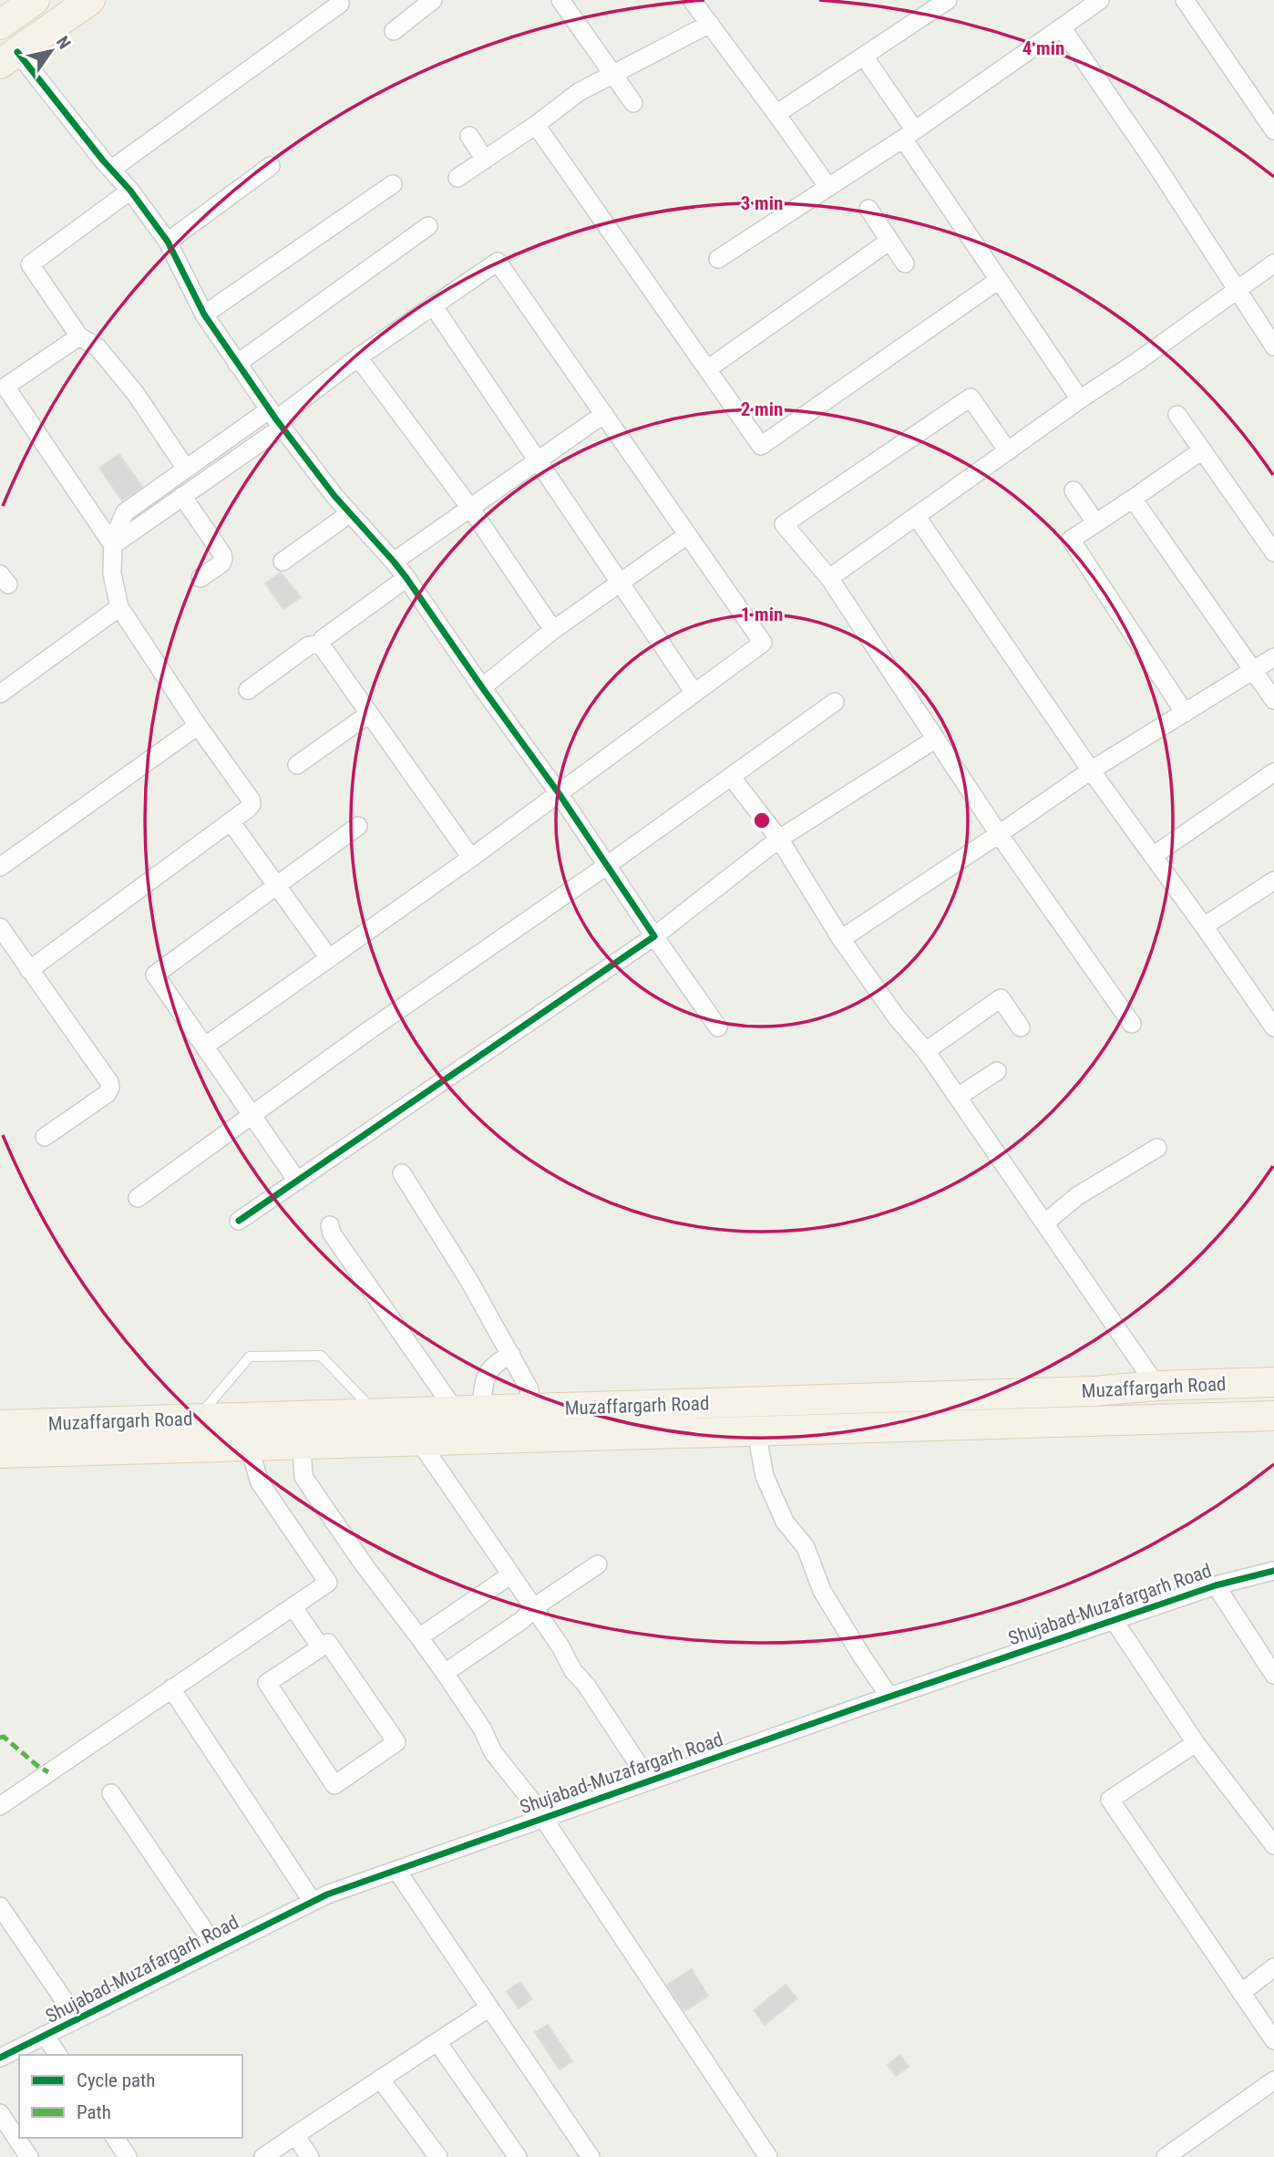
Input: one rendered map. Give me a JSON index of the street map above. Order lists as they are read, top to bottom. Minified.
{"streets":{"main road":["Muzaffargarh Road"],"street":["Shujabad-Muzafargarh Road"]},"legend":["Cycle path","Path"],"north":"top right","rings":["4 min","3 min","2 min","1 min"]}
